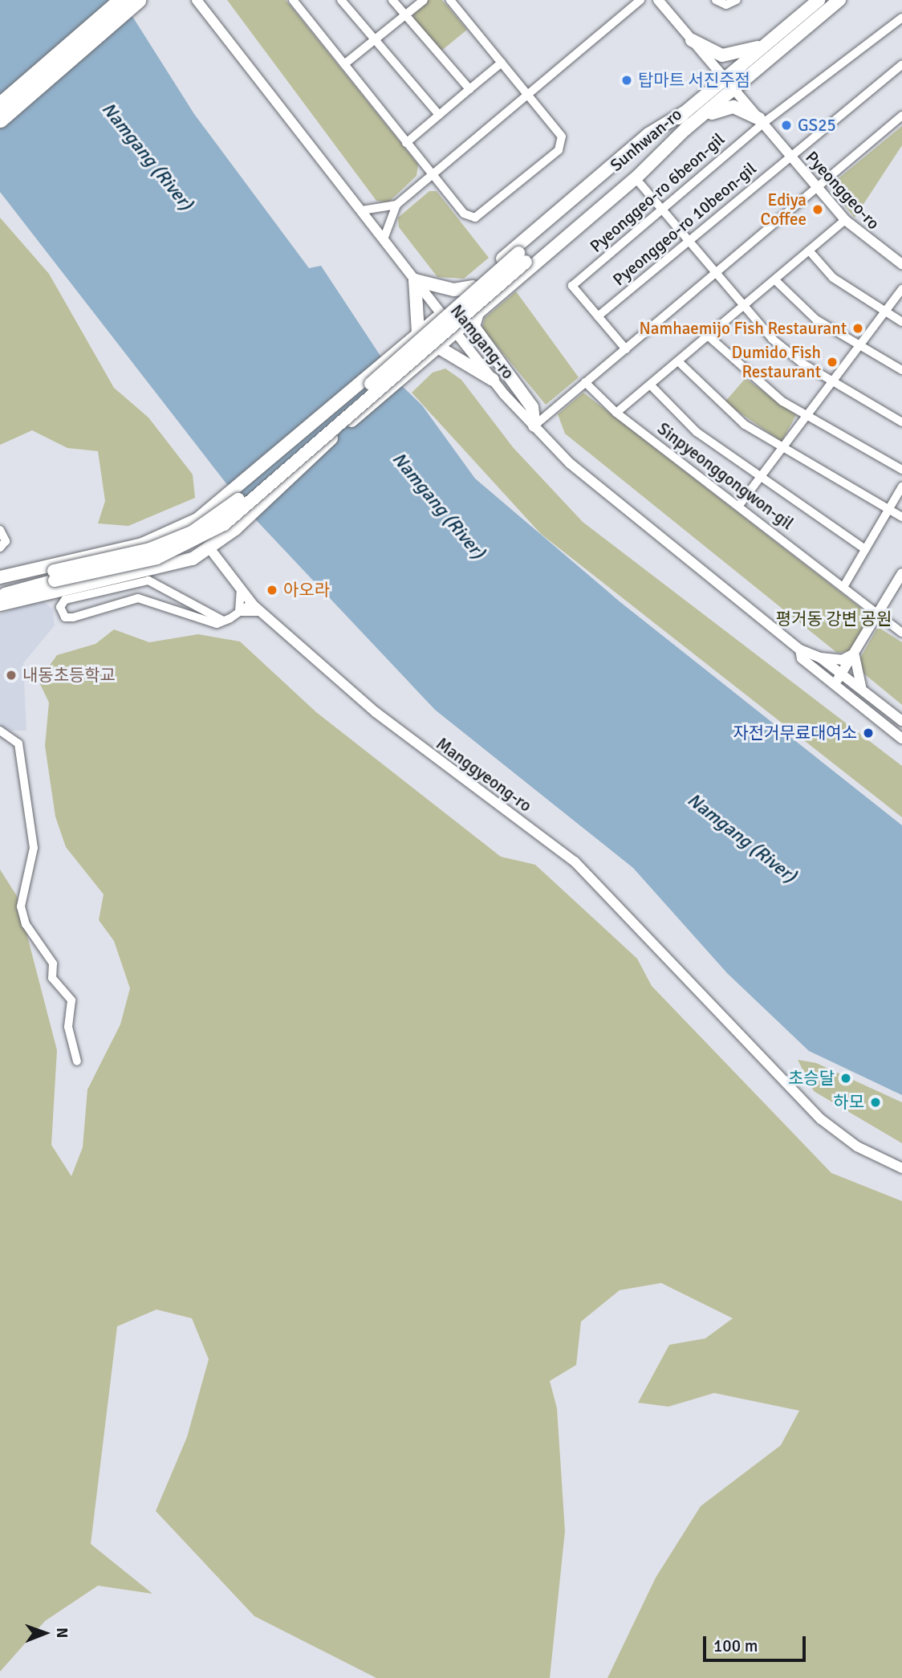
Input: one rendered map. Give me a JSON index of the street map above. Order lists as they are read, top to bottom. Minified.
{"streets":{"main road":["Sunhwan-ro"],"street":["Pyeonggeo-ro","Pyeonggeo-ro 6beon-gil","Pyeonggeo-ro 10beon-gil","Namgang-ro","Sinpyeonggongwon-gil","Manggyeong-ro"]},"crossings":[["Sunhwan-ro","Pyeonggeo-ro"],["Pyeonggeo-ro","Pyeonggeo-ro 6beon-gil"],["Pyeonggeo-ro","Pyeonggeo-ro 10beon-gil"],["Pyeonggeo-ro 6beon-gil","Pyeonggeo-ro 10beon-gil"]],"water":["Namgang (River)"],"parks":["평거동 강변 공원"],"places":["탑마트 서진주점","GS25","Ediya Coffee","Namhaemijo Fish Restaurant","Dumido Fish Restaurant","아오라","내동초등학교","자전거무료대여소","초승달","하모"],"scale_bar":"100 m","north":"right"}
